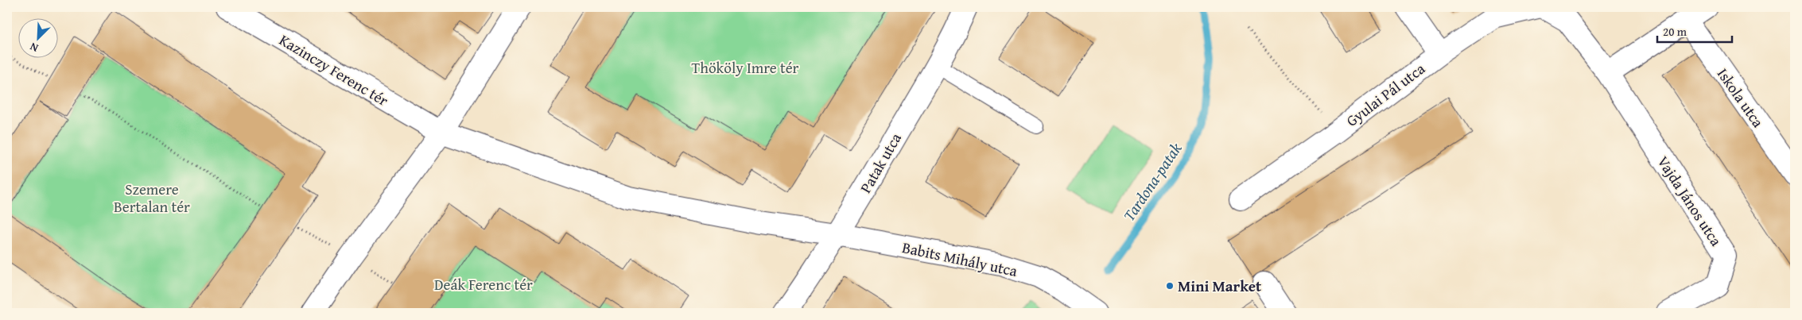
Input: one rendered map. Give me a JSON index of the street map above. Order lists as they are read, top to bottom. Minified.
{"streets":{"street":["Kazinczy Ferenc tér","Gyulai Pál utca","Iskola utca","Patak utca","Vajda János utca","Babits Mihály utca"]},"crossings":[["Patak utca","Babits Mihály utca"]],"water":["Tardona-patak"],"parks":["Thököly Imre tér","Szemere Bertalan tér","Deák Ferenc tér"],"places":["Mini Market"],"scale_bar":"20 m","north":"bottom left"}
